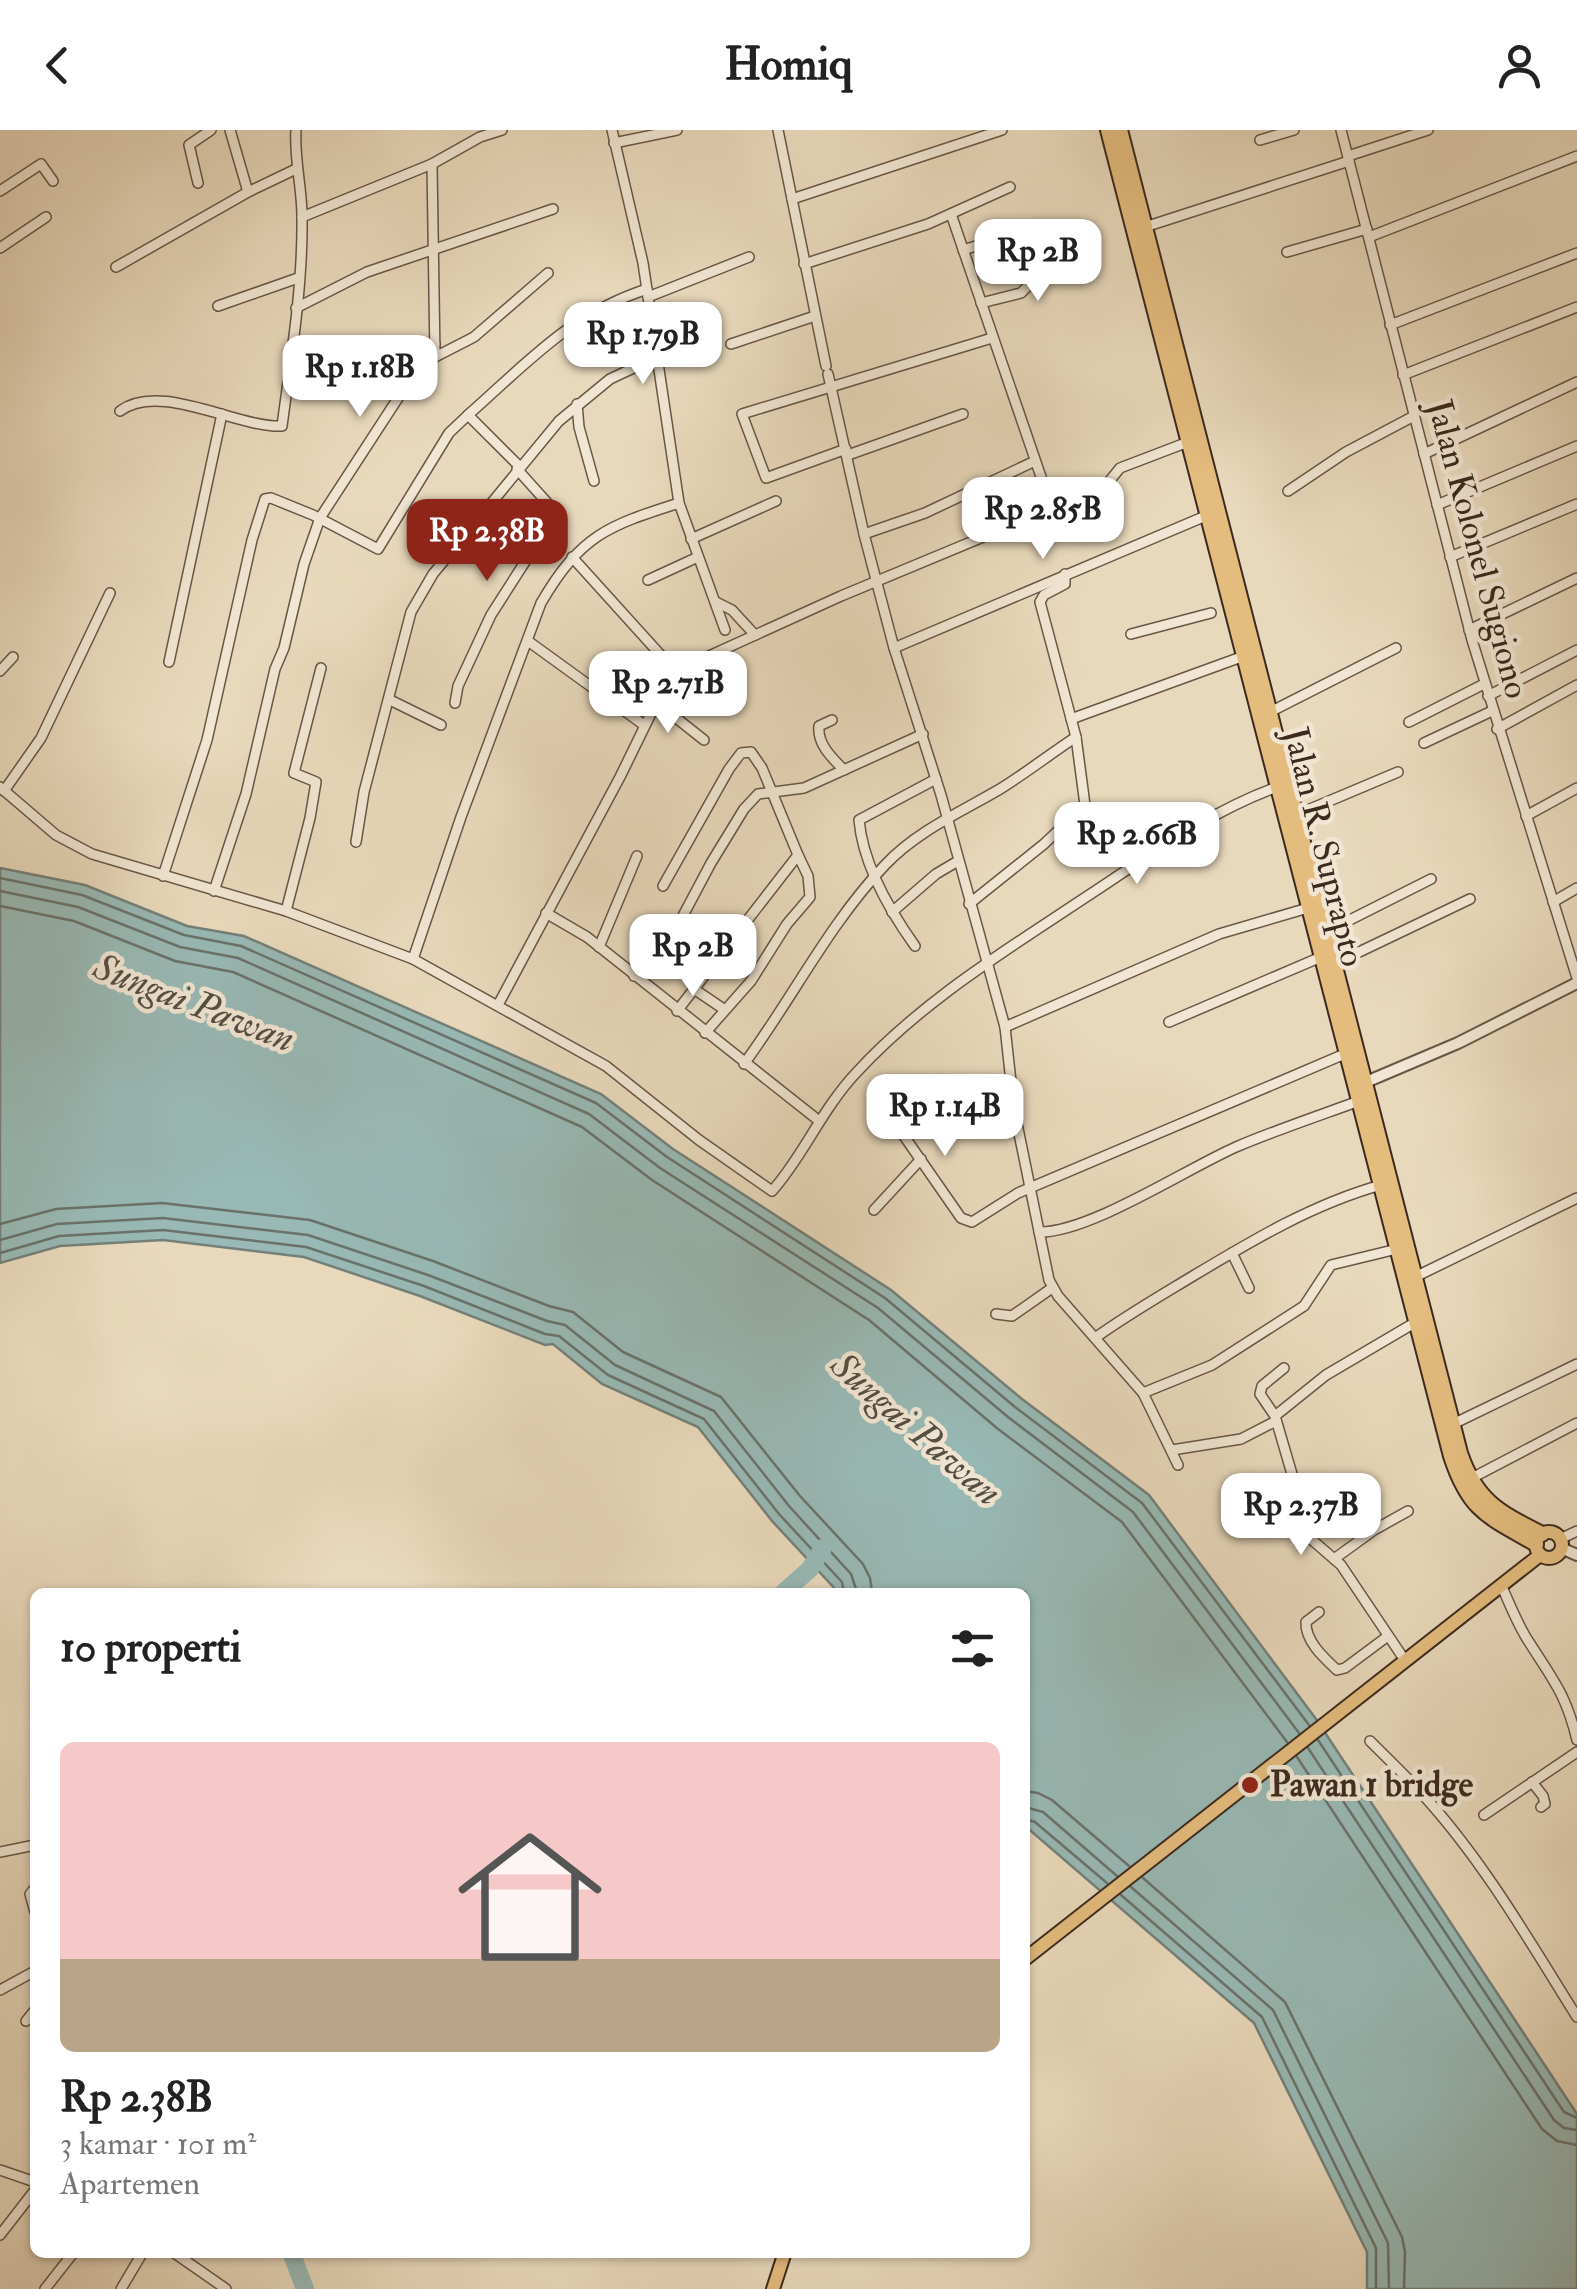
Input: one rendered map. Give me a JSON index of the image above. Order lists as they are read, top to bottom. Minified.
{"streets":{"highway":["Jalan R. Suprapto"],"street":["Jalan Kolonel Sugiono"]},"water":["Sungai Pawan"],"places":["Pawan 1 bridge"],"page":{"header":"Homiq","price":["Rp 2B","Rp 1.79B","Rp 1.18B","Rp 2.85B","Rp 2.38B","Rp 2.71B","Rp 2.66B","Rp 2B","Rp 1.14B","Rp 2.37B"],"heading":"10 properti","list":[{"name":"Rp 2.38B","note":"3 kamar · 101 m² · Apartemen"}]}}
